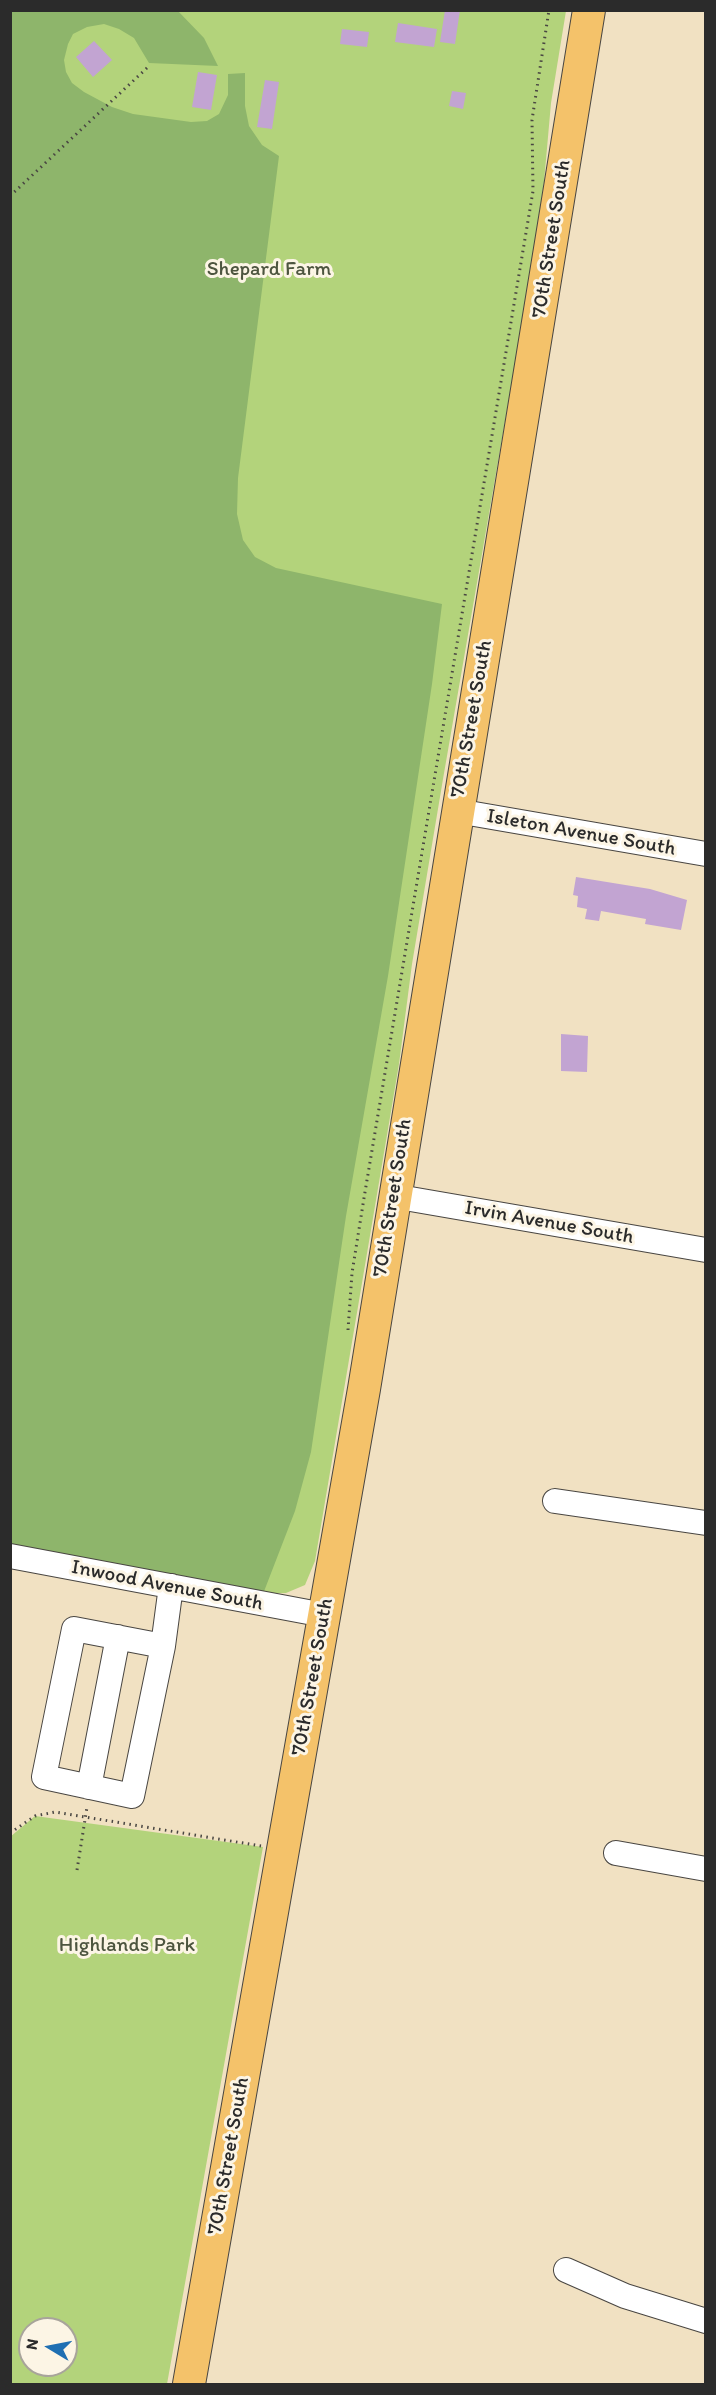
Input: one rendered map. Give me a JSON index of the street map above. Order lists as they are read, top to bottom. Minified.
{"streets":{"main road":["70th Street South"],"street":["Isleton Avenue South","Irvin Avenue South","Inwood Avenue South"]},"crossings":[["70th Street South","Isleton Avenue South"],["70th Street South","Irvin Avenue South"],["70th Street South","Inwood Avenue South"]],"parks":["Shepard Farm","Highlands Park"],"north":"left"}
